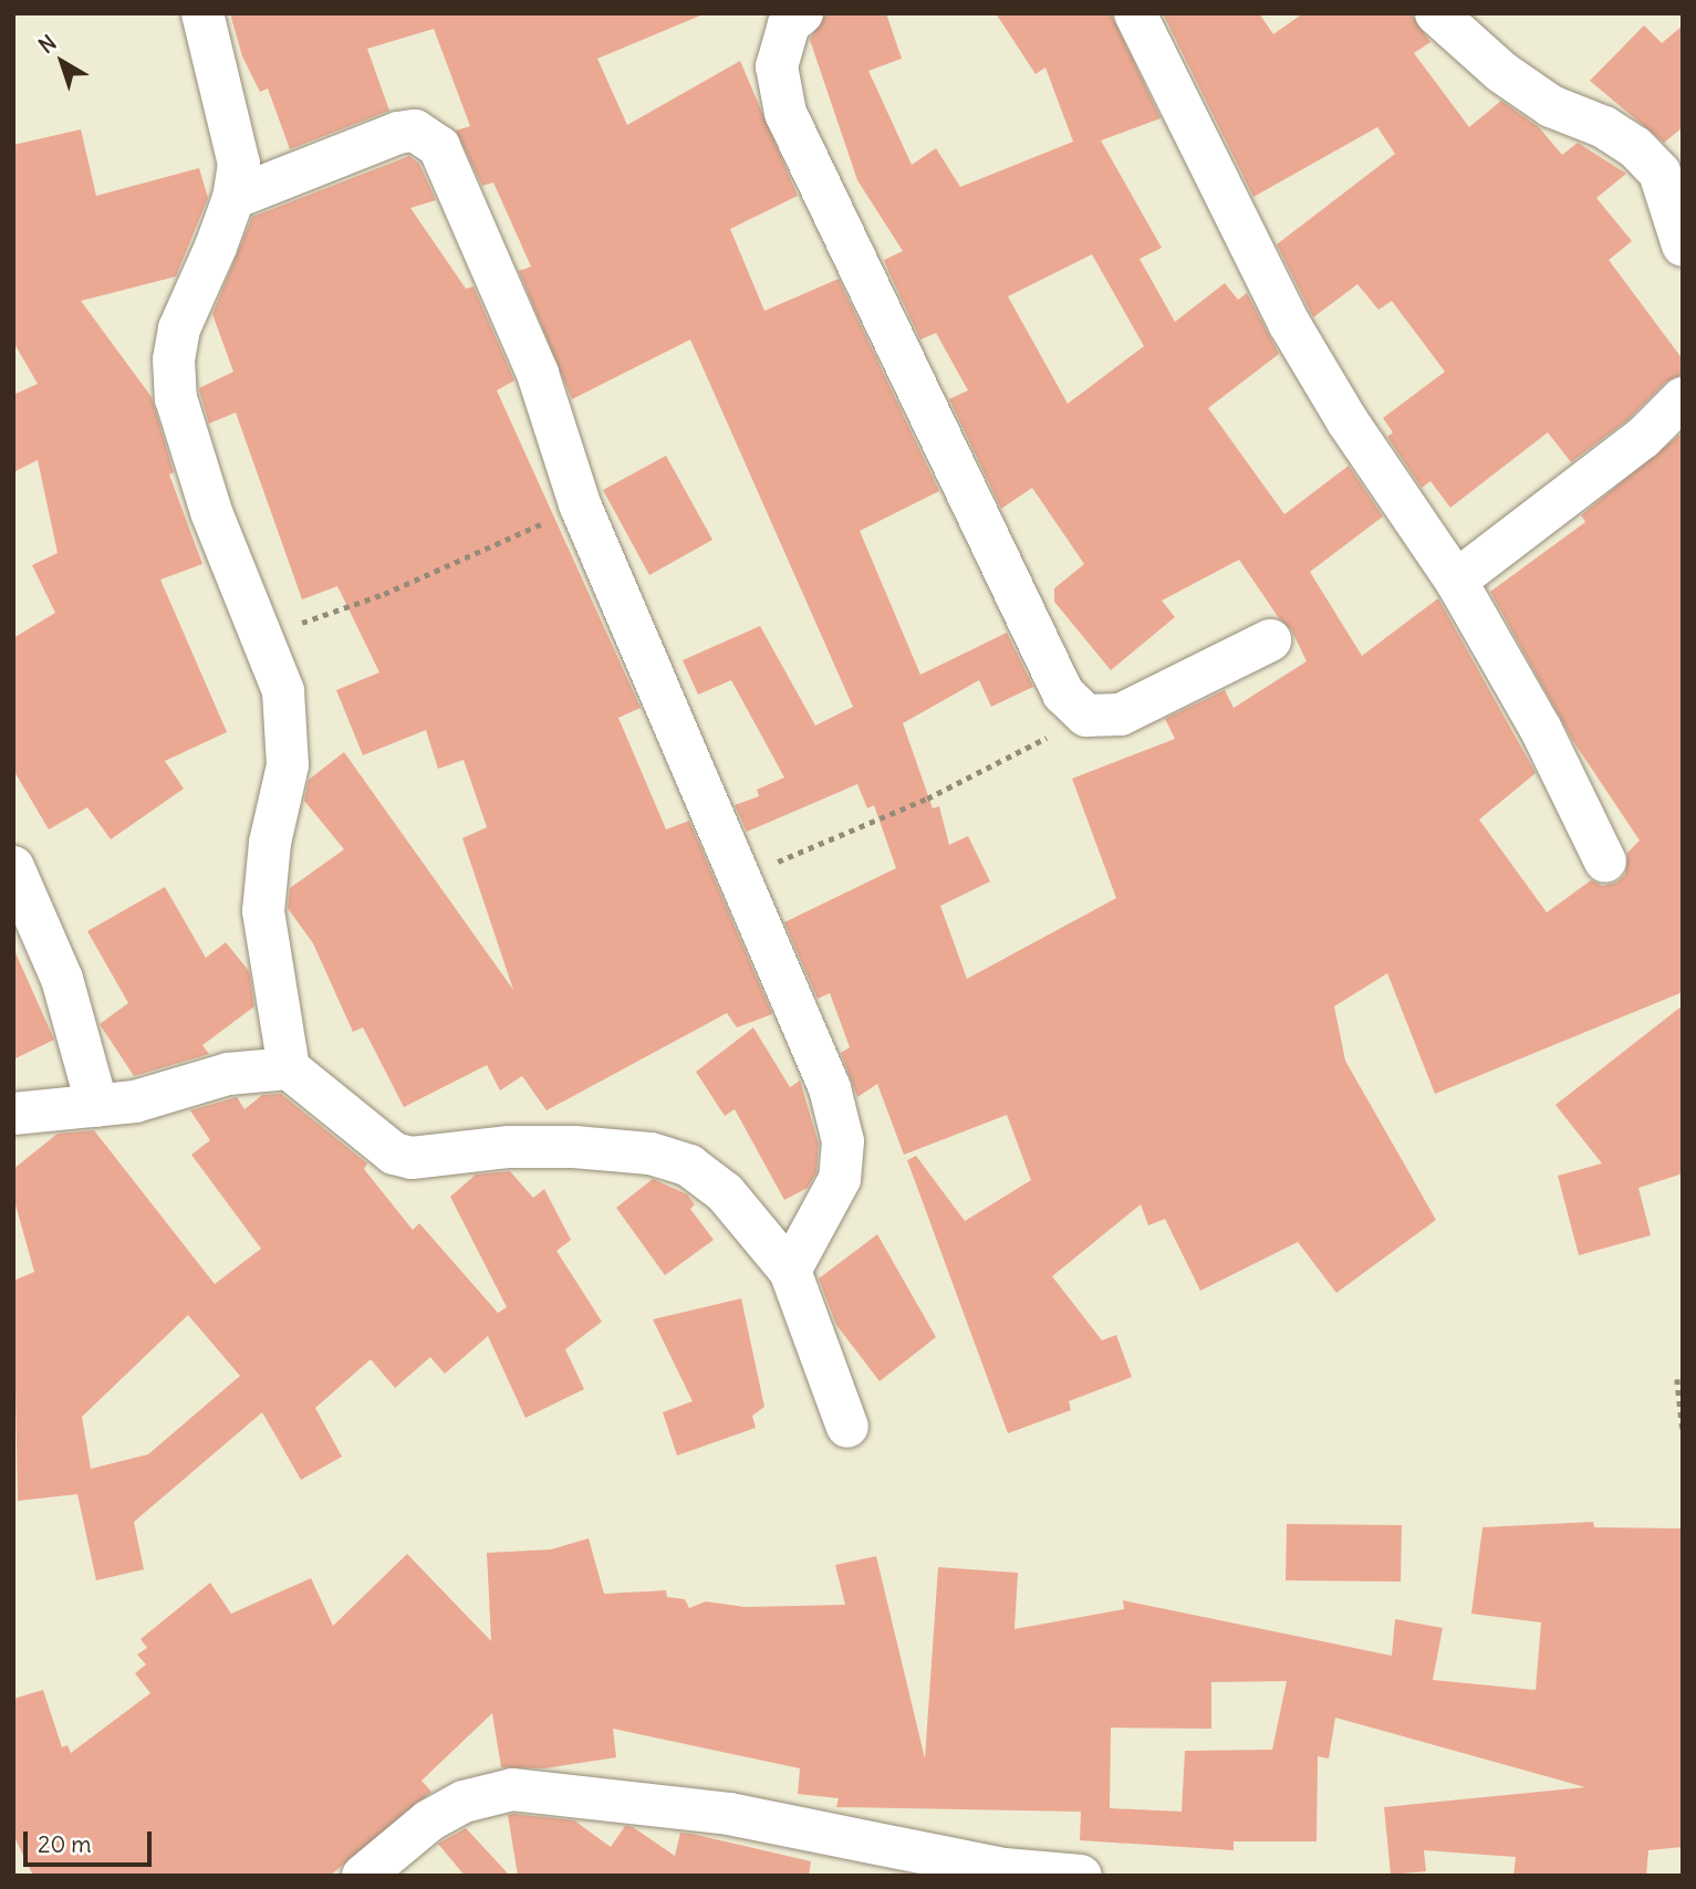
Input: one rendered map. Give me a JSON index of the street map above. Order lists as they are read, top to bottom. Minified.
{"scale_bar":"20 m","north":"top left"}
